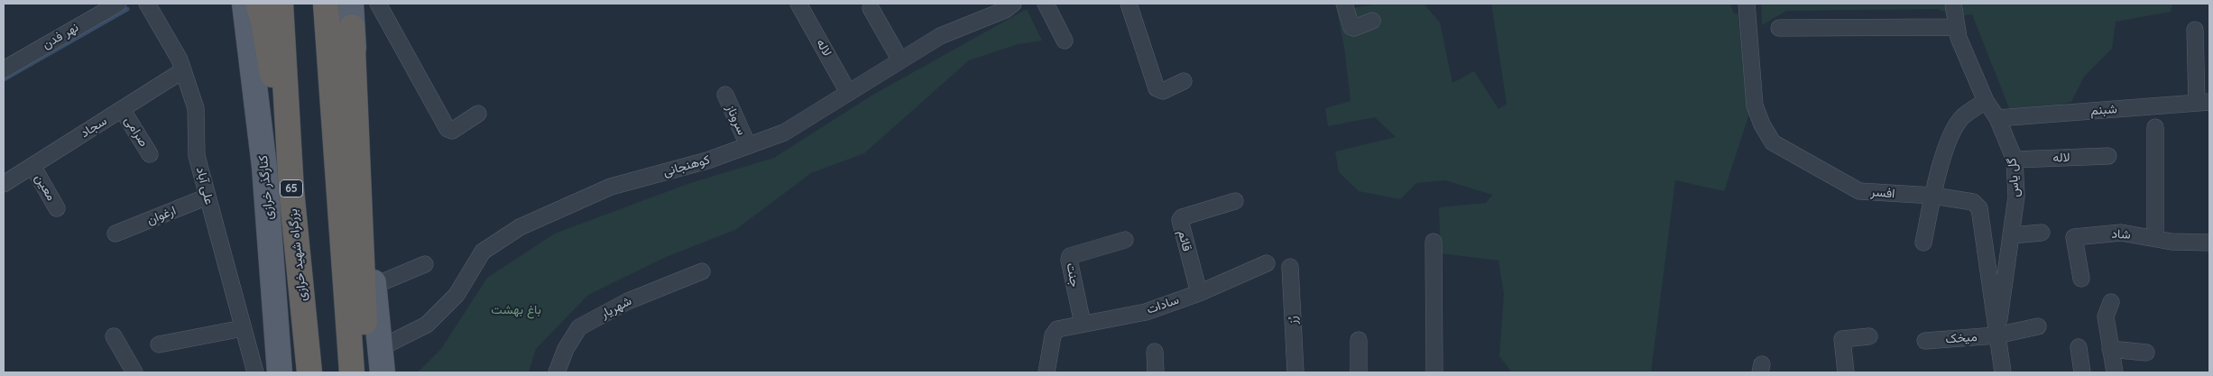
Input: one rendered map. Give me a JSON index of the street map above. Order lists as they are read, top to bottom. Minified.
{"streets":{"highway":["65","بزرگراه شهید خرازی"],"main road":["کنارگذر خرازی"],"street":["نهر فدن","لاله","شبنم","سروناز","سجاد","صرامی","کوهنجانی","گل یاس","علی آباد","معین","افسر","ارغوان","شاد","قائم","جنت","سادات","شهریار","رُز","میخک"]},"crossings":[["لاله","کوهنجانی"],["لاله","گل یاس"],["شبنم","گل یاس"],["سروناز","کوهنجانی"],["سجاد","صرامی"],["سجاد","علی آباد"],["سجاد","معین"],["گل یاس","افسر"],["گل یاس","میخک"],["علی آباد","ارغوان"],["افسر","میخک"],["قائم","سادات"],["جنت","سادات"]],"parks":["باغ بهشت"]}
